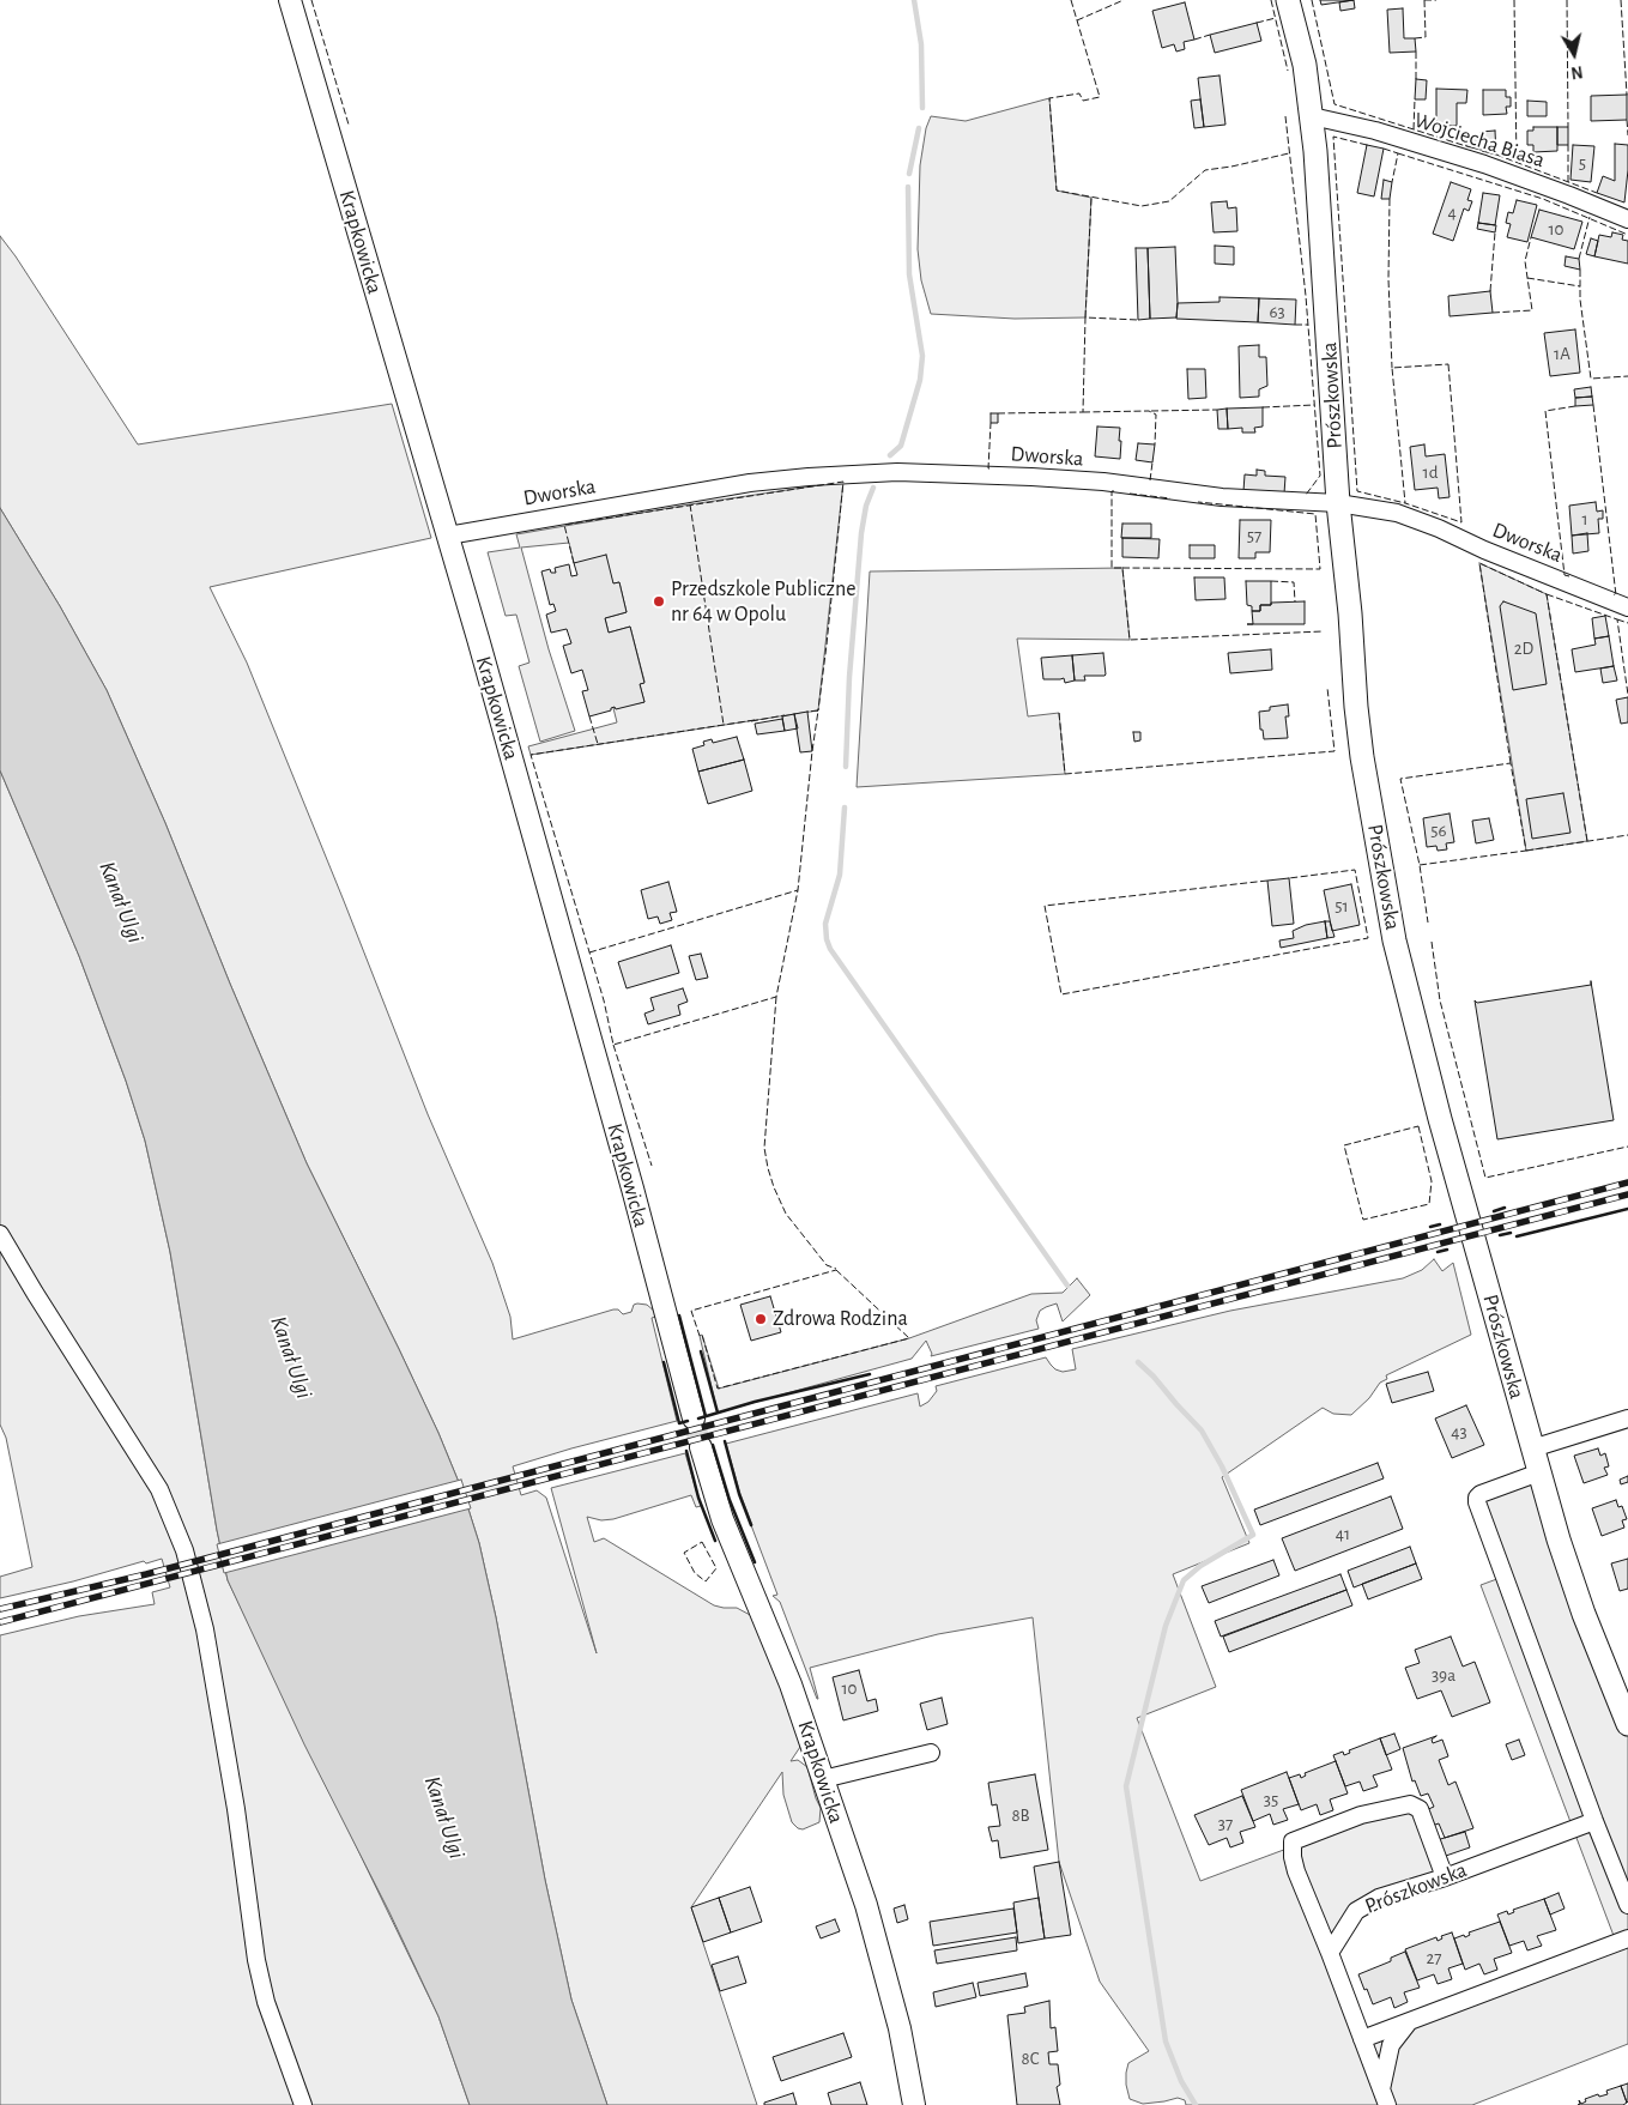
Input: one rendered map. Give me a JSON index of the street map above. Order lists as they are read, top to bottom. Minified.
{"streets":{"main road":["Prószkowska"],"street":["Wojciecha Biasa","Krapkowicka","Dworska"]},"crossings":[["Wojciecha Biasa","Prószkowska"],["Krapkowicka","Dworska"],["Prószkowska","Dworska"]],"water":["Kanał Ulgi"],"places":["Przedszkole Publiczne nr 64 w Opolu","Zdrowa Rodzina"],"house_numbers":["5","4","10","63","1A","1d","1","57","2D","56","51","43","41","39a","10","35","8B","37","27","8C"],"north":"bottom"}
